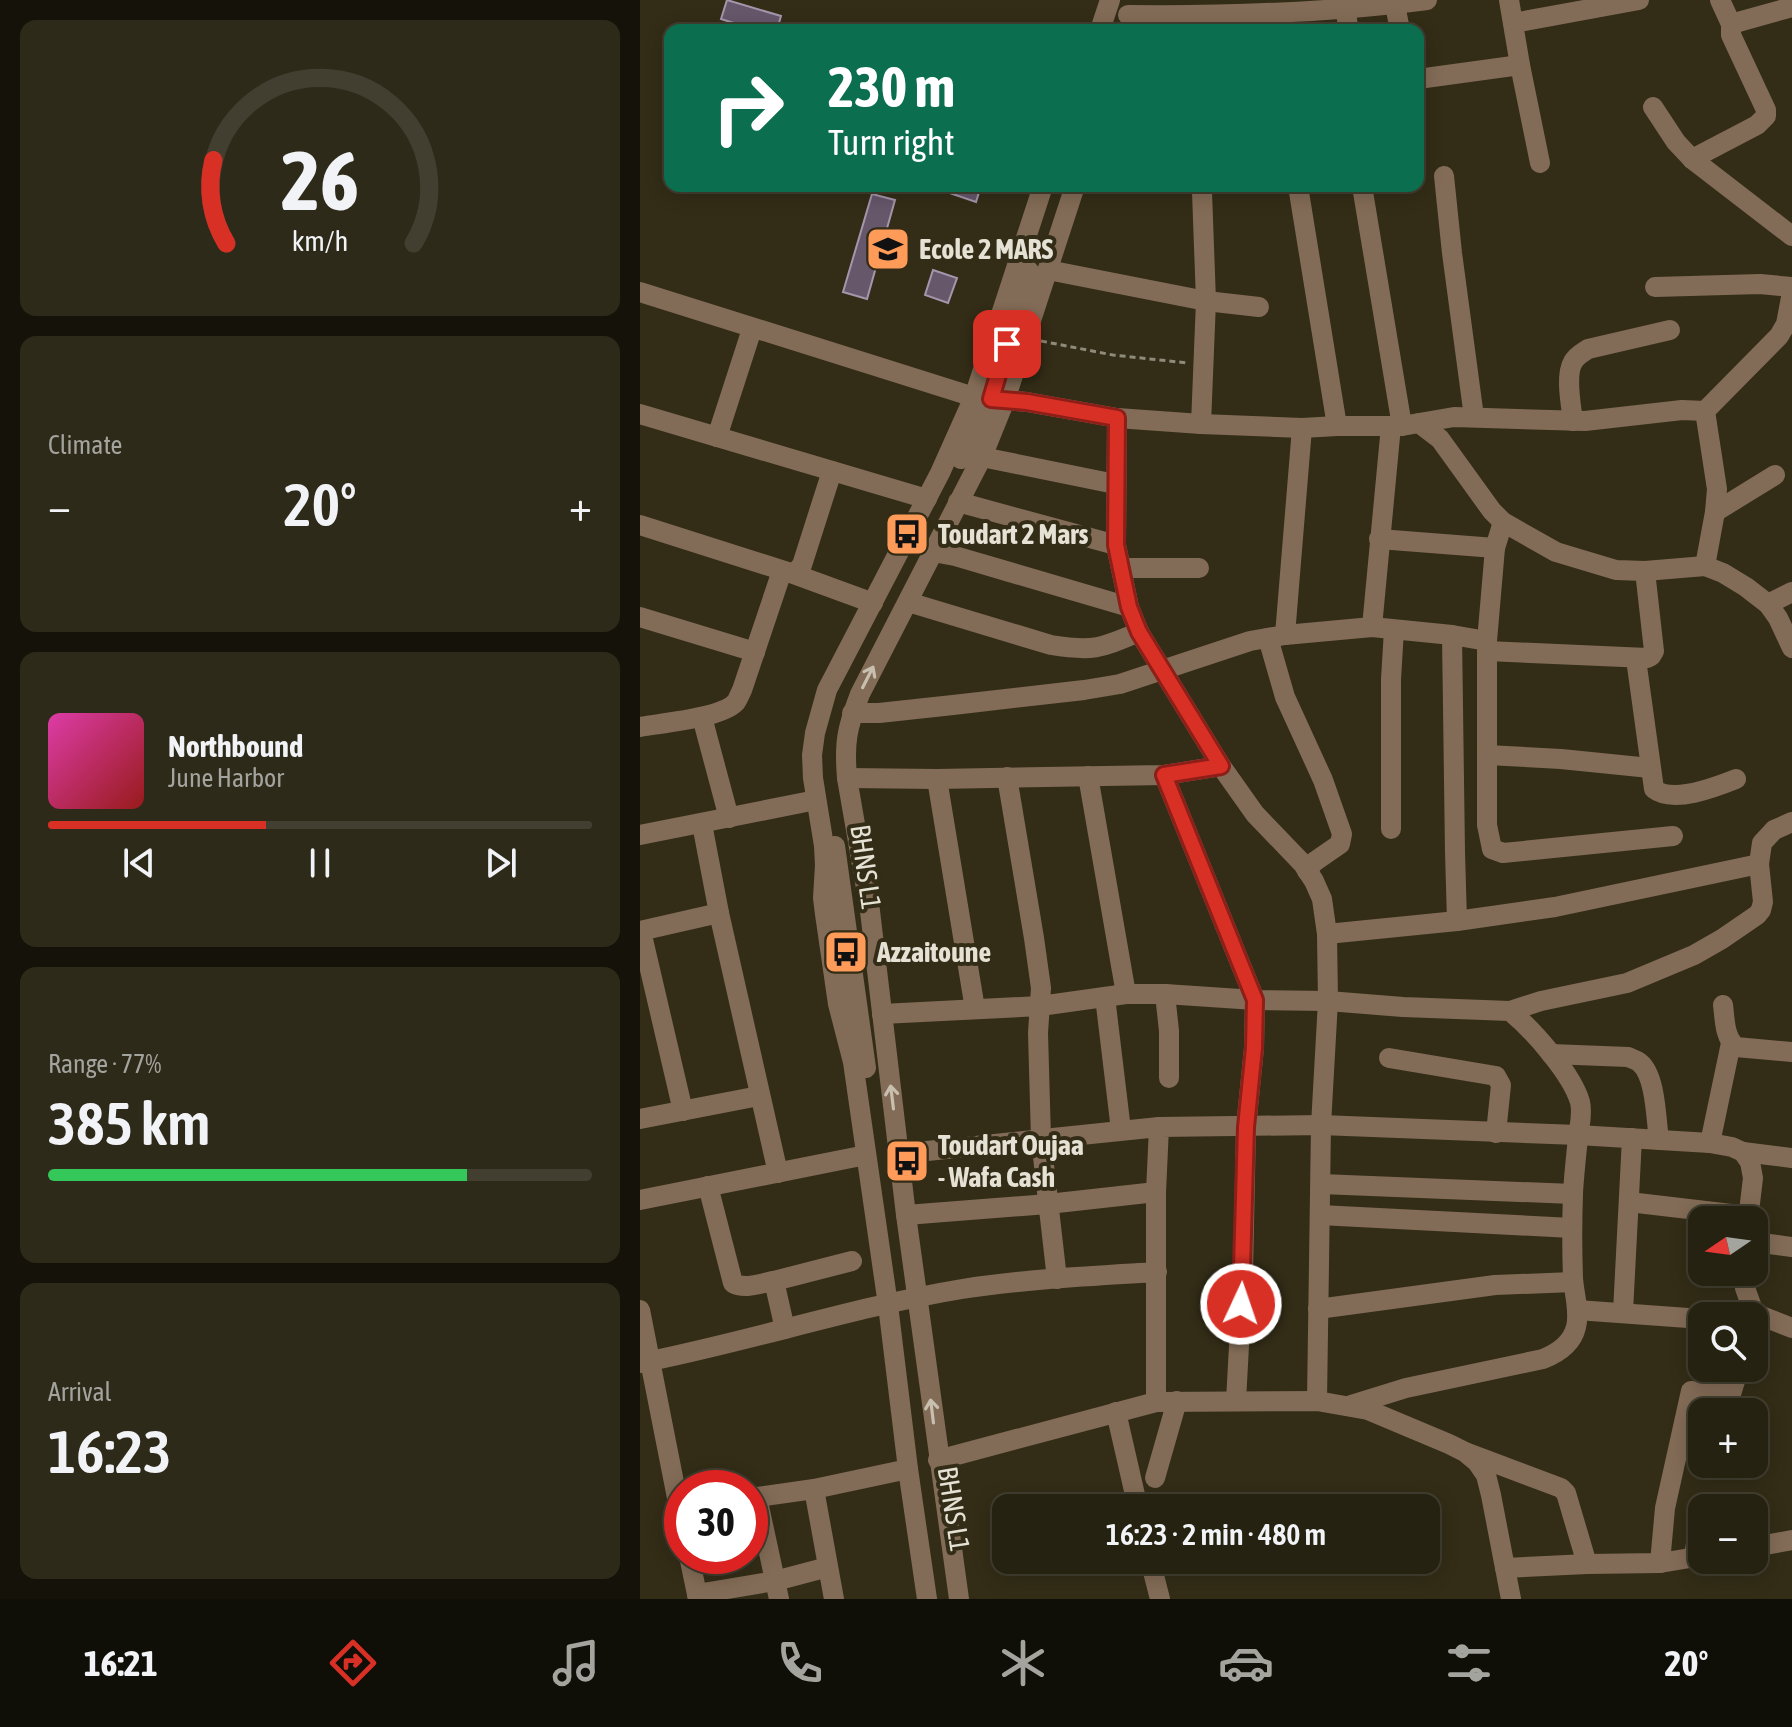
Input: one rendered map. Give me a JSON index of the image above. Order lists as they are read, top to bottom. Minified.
{"streets":{"street":["BHNS L1"]},"places":{"school or university":["Ecole 2 MARS"],"bus stop":["Toudart 2 Mars","Azzaitoune","Toudart Oujaa - Wafa Cash"]},"north":"left","page":{"turn":["230 m","Turn right"],"tile":["Climate",["Range · 77%","385 km"],["Arrival","16:23"]],"heat":["−","20°","+"],"song":["Northbound","June Harbor"],"map_buttons":["+","−"],"limit":"30","trip":"16:23 · 2 min · 480 m","tabs":["16:21","20°"],"gauge":["26","km/h"]}}
